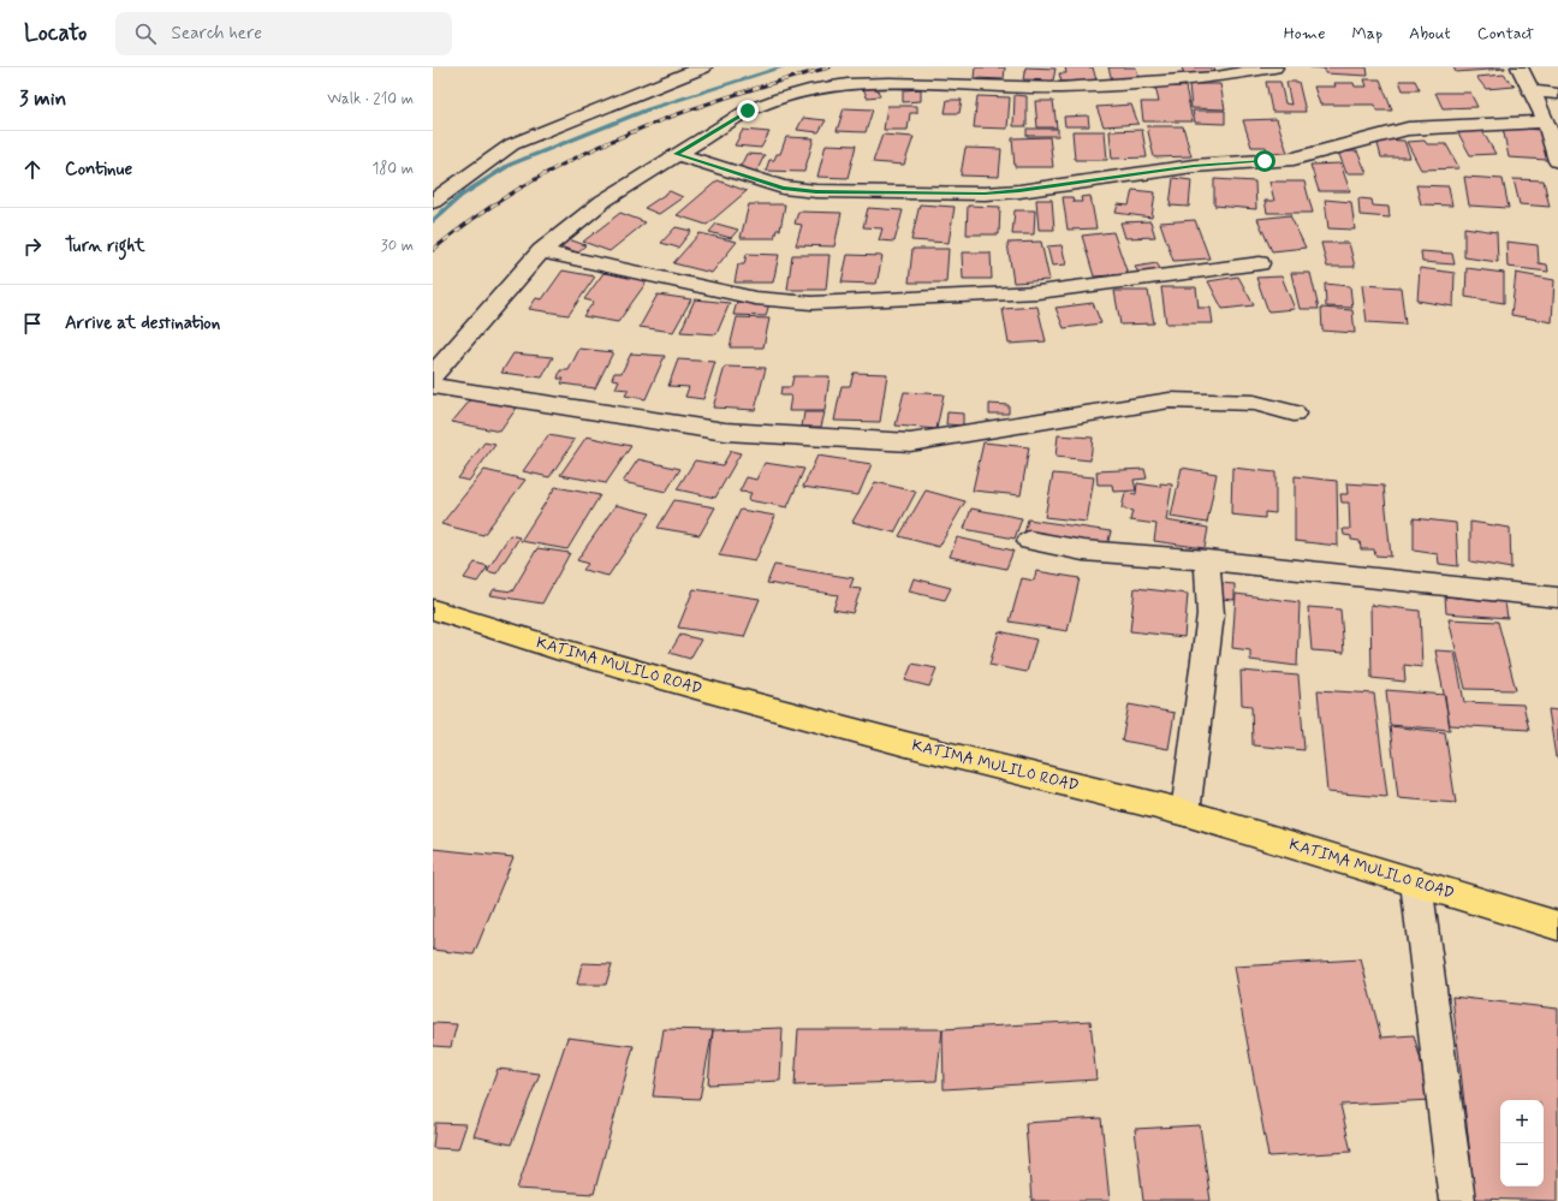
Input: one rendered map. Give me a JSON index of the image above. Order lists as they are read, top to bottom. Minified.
{"streets":{"main road":["KATIMA MULILO ROAD"]},"page":{"header":"Locato","search":"Search here","nav":["Home","Map","About","Contact"],"heading":["3 min","Walk · 210 m"],"list":[["Continue","180 m"],["Turn right","30 m"],"Arrive at destination"],"map_buttons":["+","−"]}}
